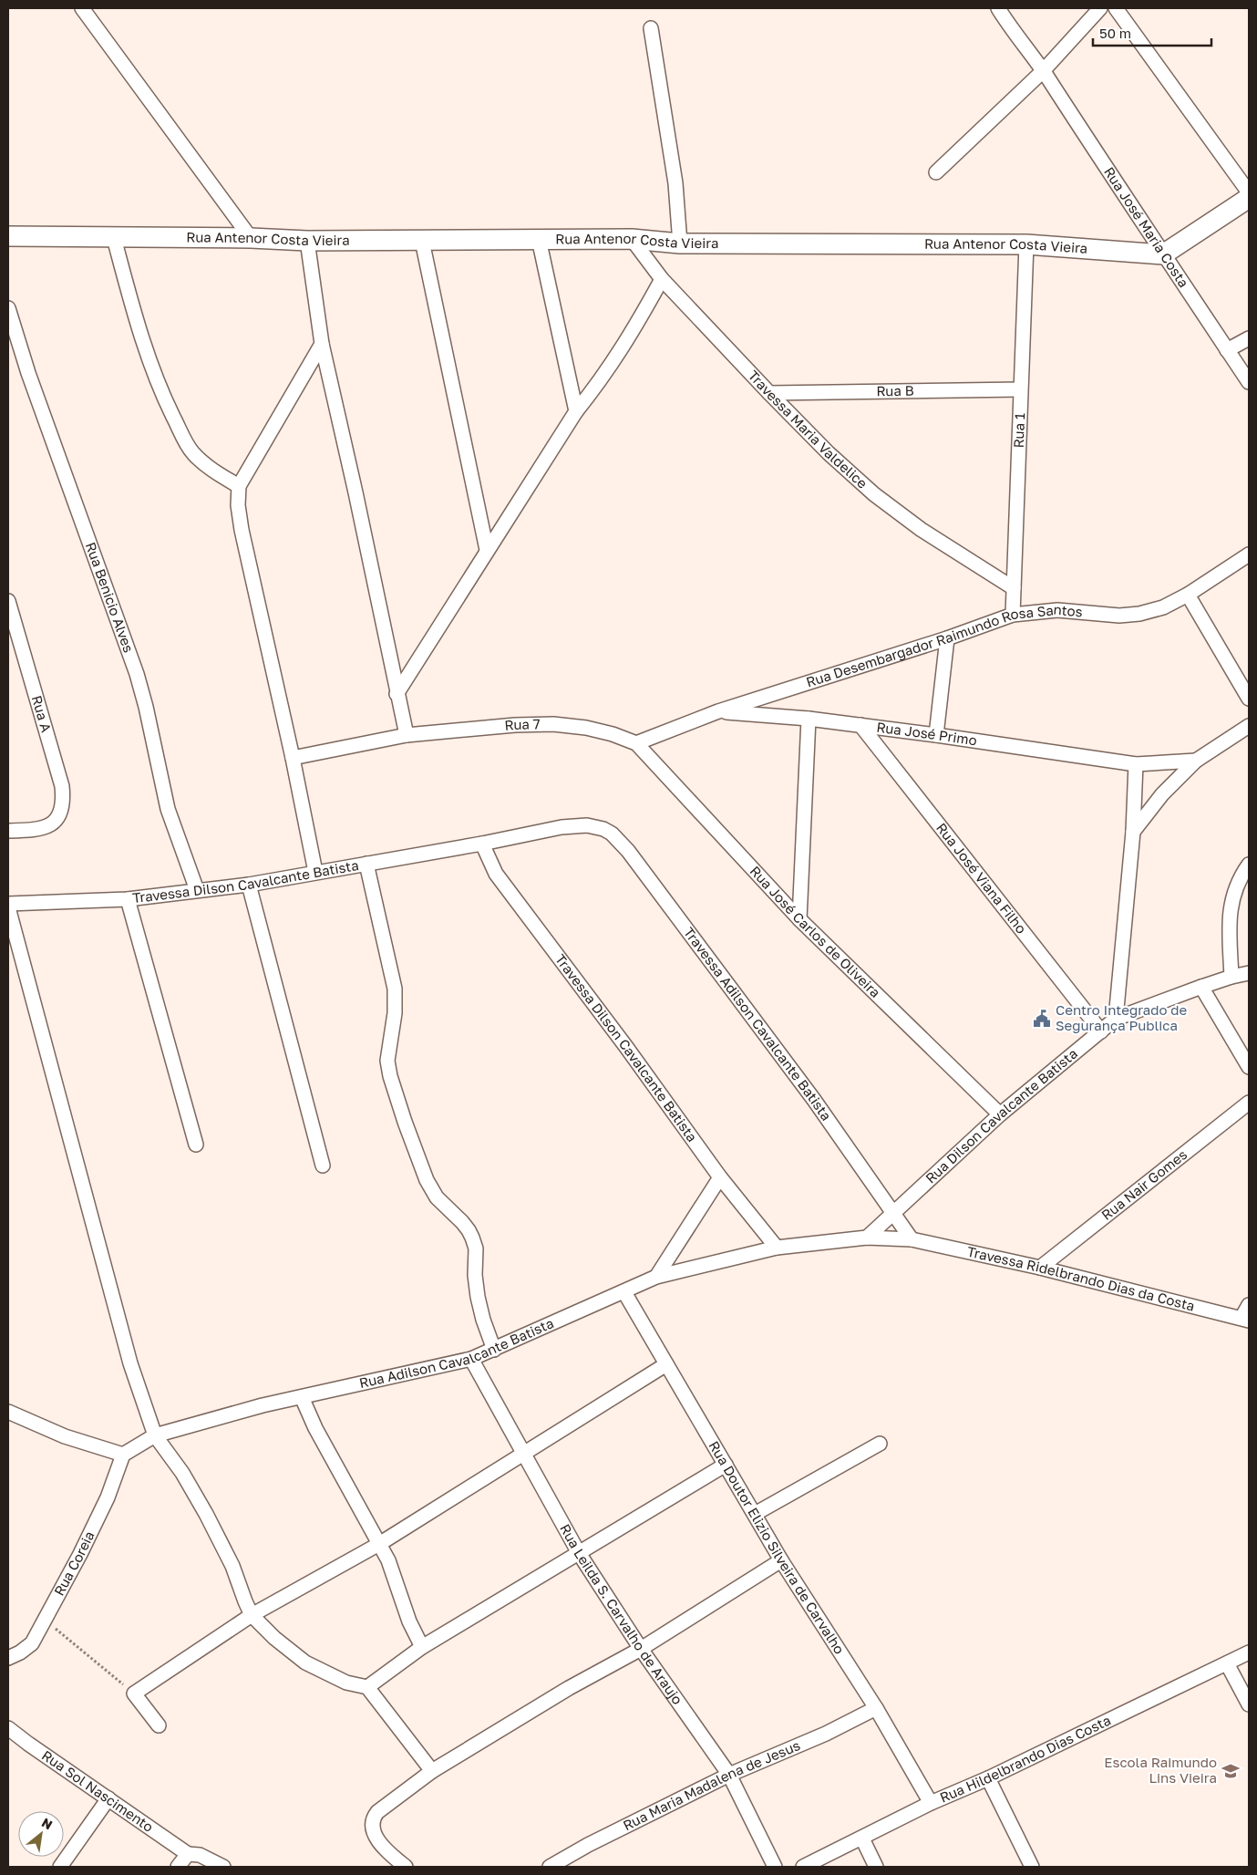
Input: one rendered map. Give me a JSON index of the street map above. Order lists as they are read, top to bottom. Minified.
{"streets":{"main road":["Rua Antenor Costa Vieira"],"street":["Rua José Maria Costa","Rua B","Travessa Maria Valdelice","Rua 1","Rua Benicio Alves","Rua Desembargador Raimundo Rosa Santos","Rua A","Rua 7","Rua José Primo","Rua José Viana Filho","Travessa Dilson Cavalcante Batista","Rua José Carlos de Oliveira","Travessa Adilson Cavalcante Batista","Rua Dilson Cavalcante Batista","Rua Nair Gomes","Travessa Ridelbrando Dias da Costa","Rua Adilson Cavalcante Batista","Rua Doutor Elizio Silveira de Carvalho","Rua Coreia","Rua Leilda S. Carvalho de Araujo","Rua Hildelbrando Dias Costa","Rua Maria Madalena de Jesus","Rua Sol Nascimento"]},"crossings":[["Rua José Maria Costa","Rua Antenor Costa Vieira"],["Rua Antenor Costa Vieira","Travessa Maria Valdelice"],["Rua Antenor Costa Vieira","Rua 1"],["Rua B","Travessa Maria Valdelice"],["Rua B","Rua 1"],["Travessa Maria Valdelice","Rua 1"],["Rua 1","Rua Desembargador Raimundo Rosa Santos"],["Rua Benicio Alves","Travessa Dilson Cavalcante Batista"],["Rua Desembargador Raimundo Rosa Santos","Rua 7"],["Rua Desembargador Raimundo Rosa Santos","Rua José Primo"],["Rua Desembargador Raimundo Rosa Santos","Rua José Carlos de Oliveira"],["Rua 7","Rua José Carlos de Oliveira"],["Rua José Primo","Rua José Viana Filho"],["Rua José Viana Filho","Rua Dilson Cavalcante Batista"],["Travessa Dilson Cavalcante Batista","Travessa Adilson Cavalcante Batista"],["Travessa Dilson Cavalcante Batista","Rua Adilson Cavalcante Batista"],["Rua José Carlos de Oliveira","Rua Dilson Cavalcante Batista"],["Travessa Adilson Cavalcante Batista","Rua Dilson Cavalcante Batista"],["Travessa Adilson Cavalcante Batista","Travessa Ridelbrando Dias da Costa"],["Travessa Adilson Cavalcante Batista","Rua Adilson Cavalcante Batista"],["Rua Dilson Cavalcante Batista","Rua Adilson Cavalcante Batista"],["Rua Nair Gomes","Travessa Ridelbrando Dias da Costa"],["Travessa Ridelbrando Dias da Costa","Rua Adilson Cavalcante Batista"],["Rua Adilson Cavalcante Batista","Rua Doutor Elizio Silveira de Carvalho"],["Rua Adilson Cavalcante Batista","Rua Coreia"],["Rua Adilson Cavalcante Batista","Rua Leilda S. Carvalho de Araujo"],["Rua Doutor Elizio Silveira de Carvalho","Rua Hildelbrando Dias Costa"],["Rua Doutor Elizio Silveira de Carvalho","Rua Maria Madalena de Jesus"],["Rua Leilda S. Carvalho de Araujo","Rua Maria Madalena de Jesus"]],"places":{"public building":["Centro Integrado de Segurança Publica"],"school or university":["Escola Raimundo Lins Vieira"]},"scale_bar":"50 m","north":"top right"}
